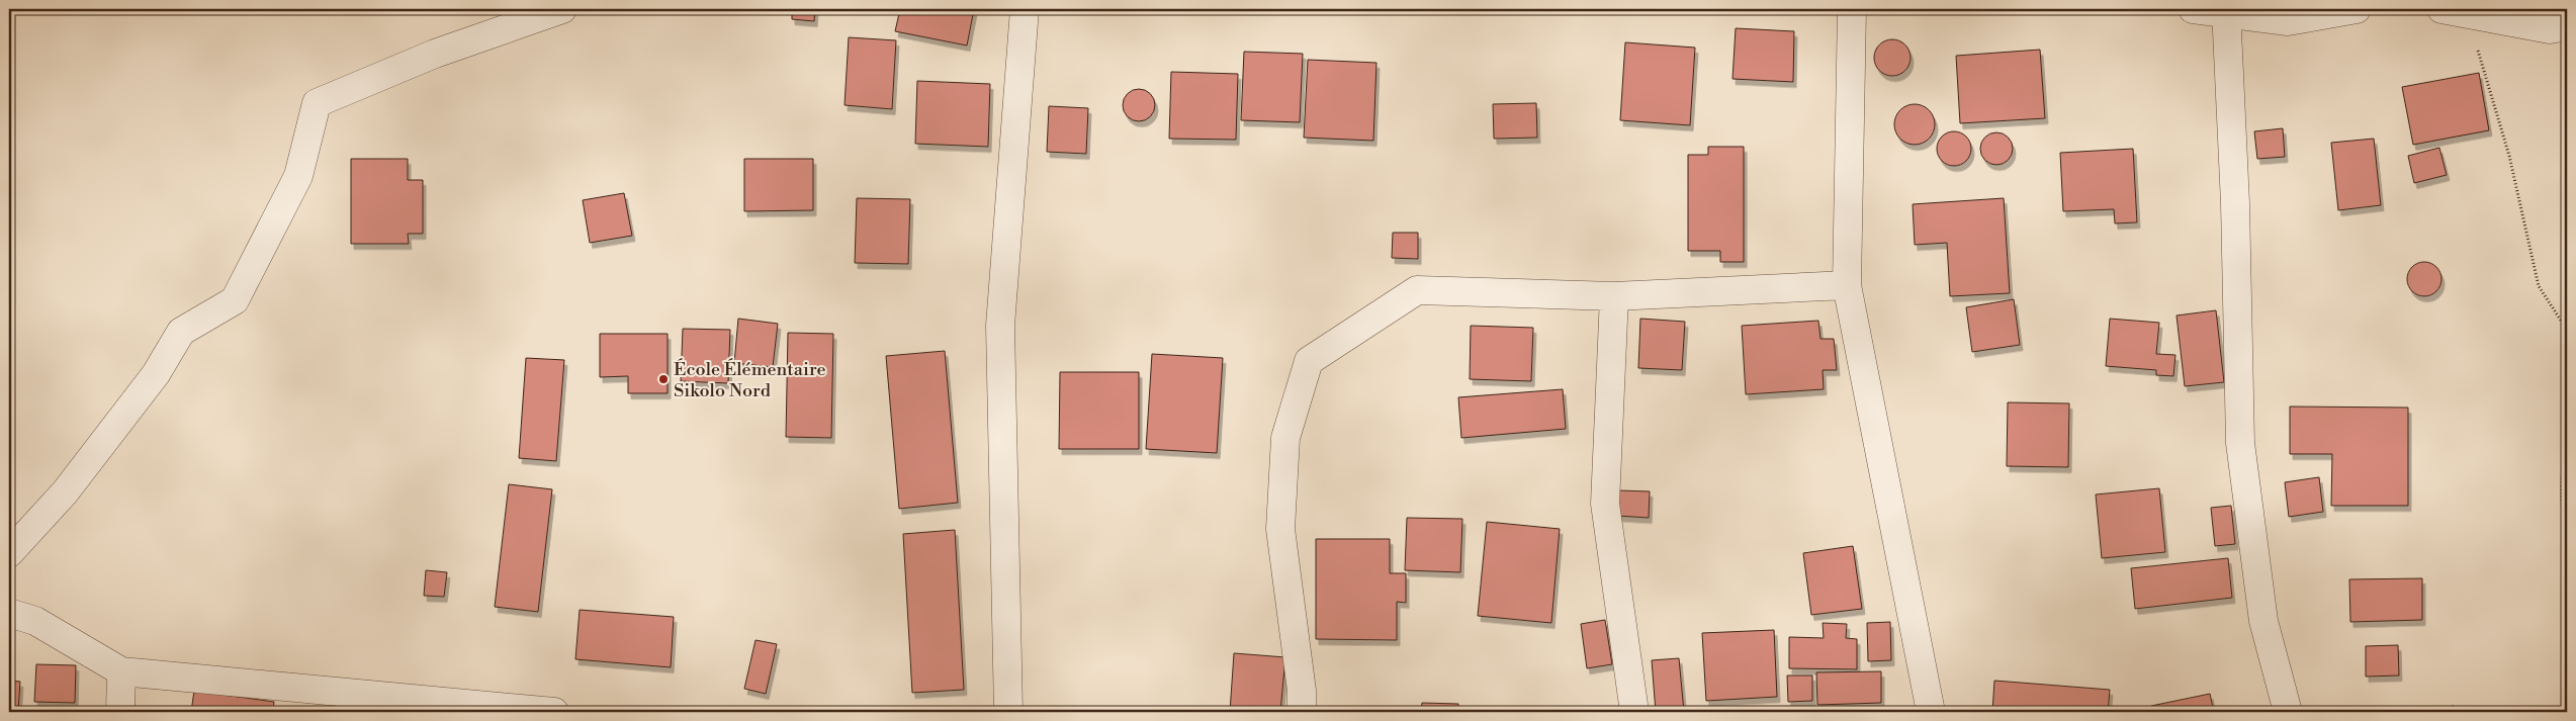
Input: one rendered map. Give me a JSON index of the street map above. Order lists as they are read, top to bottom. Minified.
{"places":["École Élémentaire Sikolo Nord"]}
